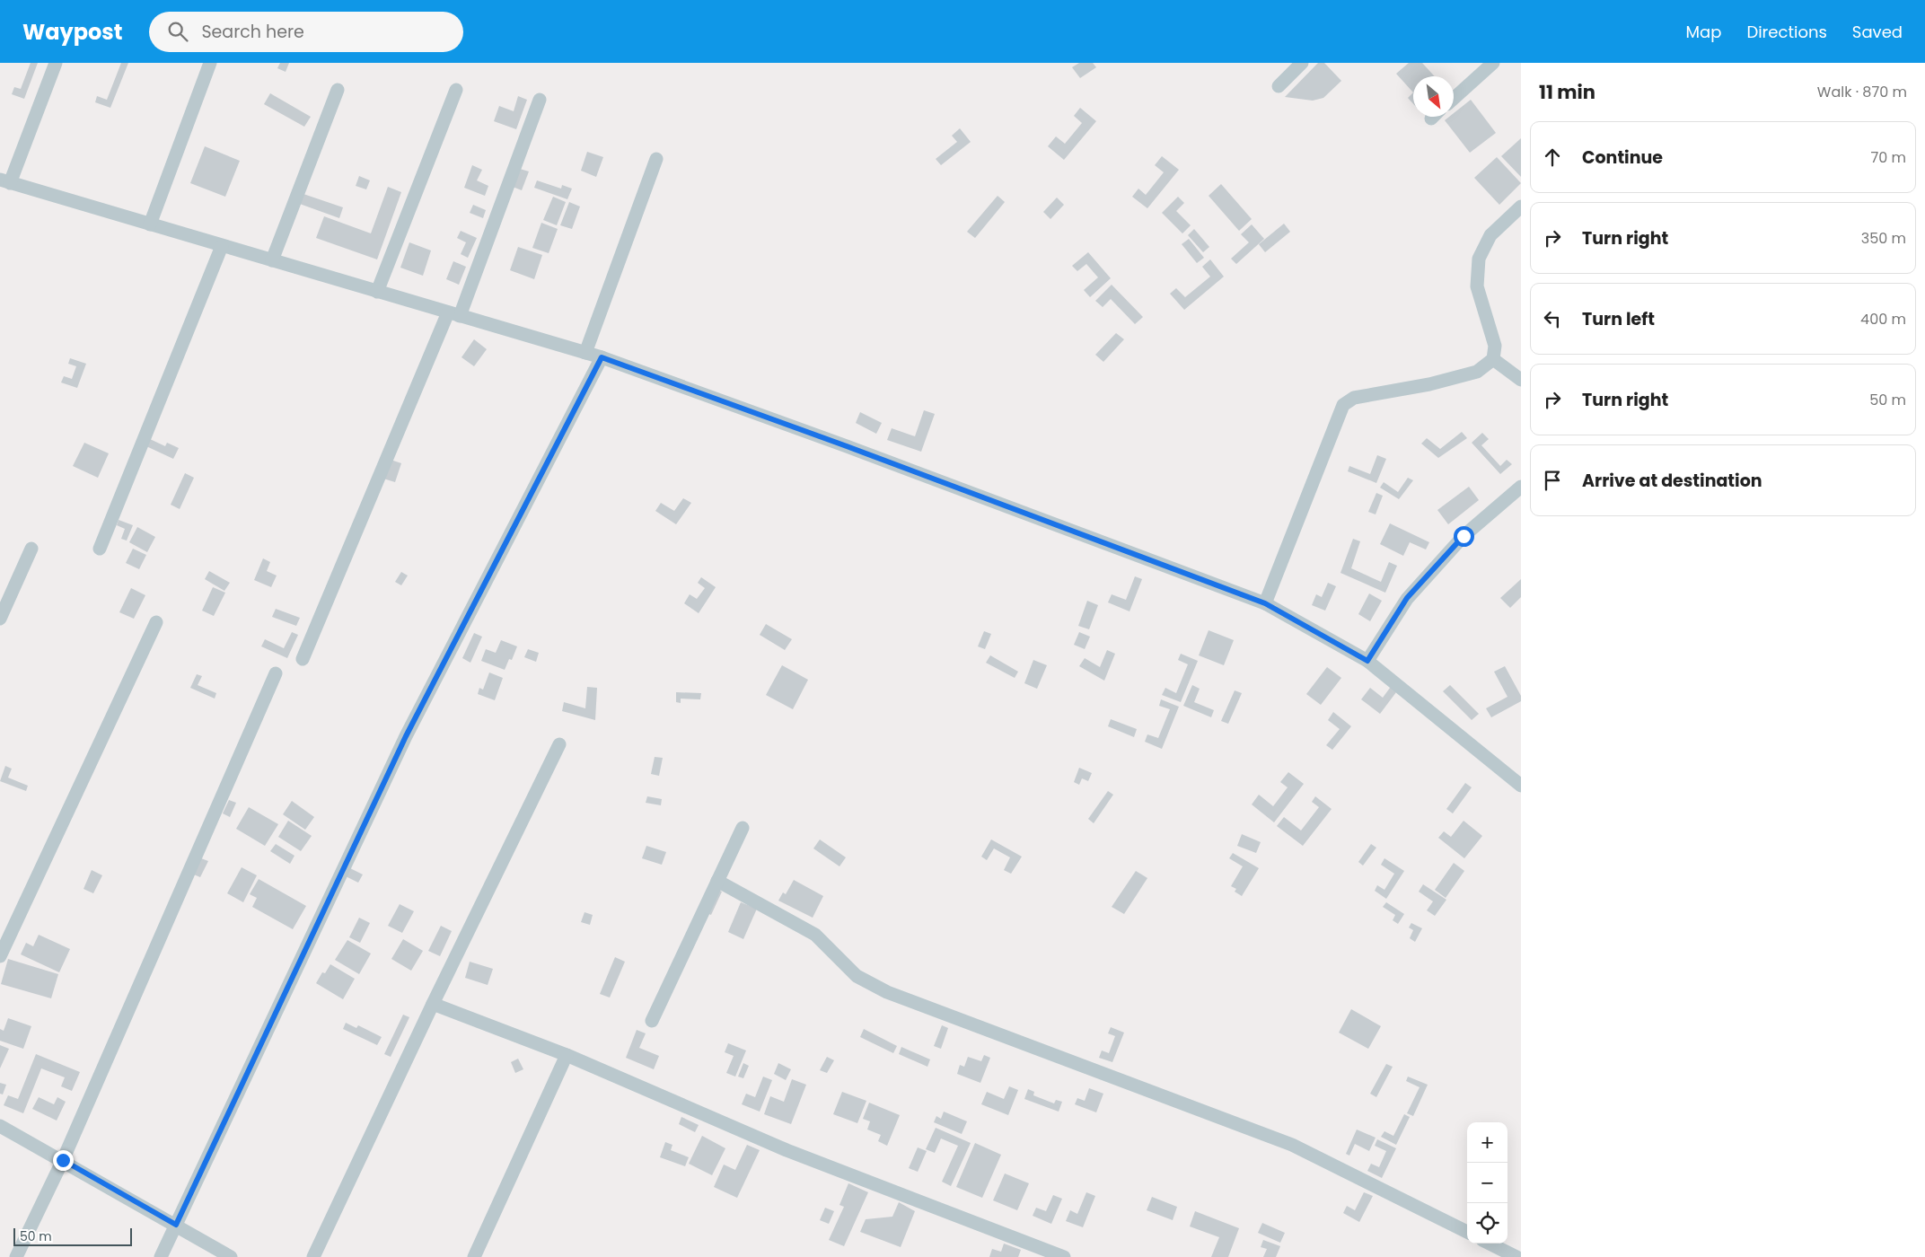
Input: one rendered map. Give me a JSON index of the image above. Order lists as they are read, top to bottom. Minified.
{"scale_bar":"50 m","north":"bottom right","page":{"header":"Waypost","search":"Search here","nav":["Map","Directions","Saved"],"heading":["11 min","Walk · 870 m"],"list":[["Continue","70 m"],["Turn right","350 m"],["Turn left","400 m"],["Turn right","50 m"],"Arrive at destination"],"map_buttons":["+","−"],"scale":"50 m"}}
